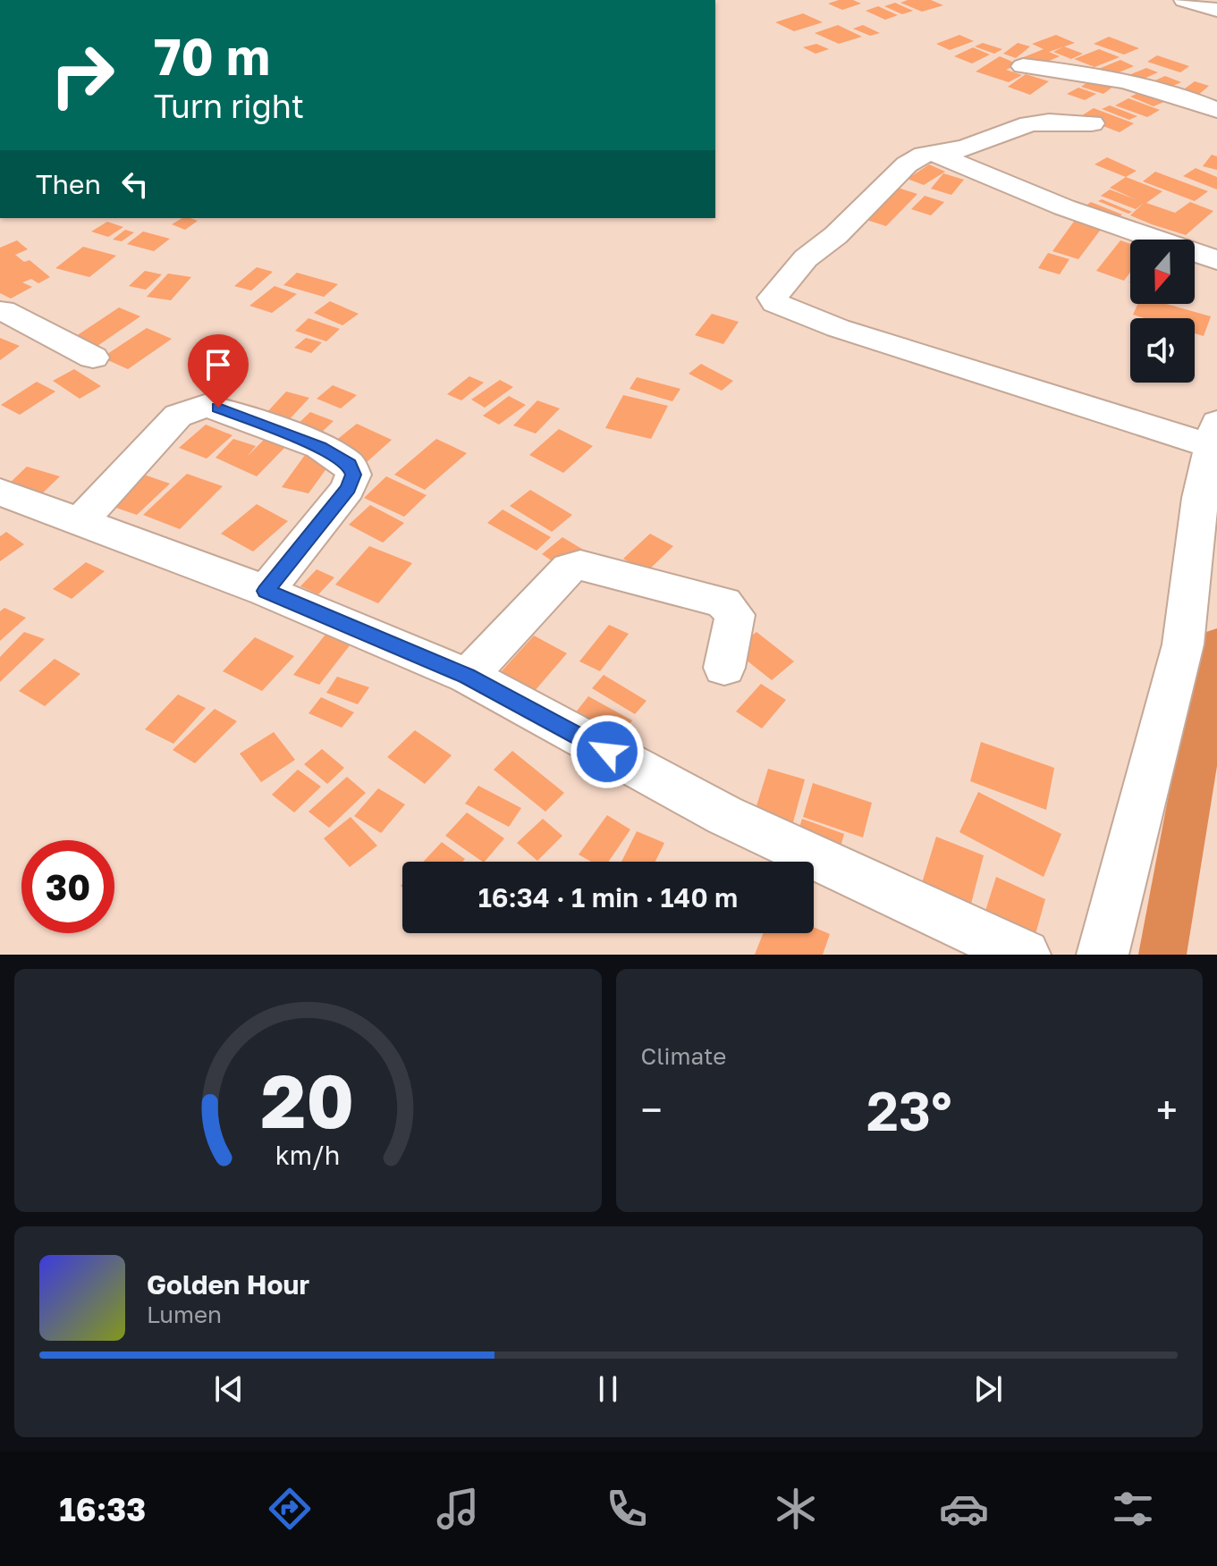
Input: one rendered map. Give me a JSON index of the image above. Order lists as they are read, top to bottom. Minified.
{"north":"bottom","page":{"turn":["70 m","Turn right"],"then":"Then","limit":"30","trip":"16:34 · 1 min · 140 m","tile":"Climate","heat":["−","23°","+"],"song":["Golden Hour","Lumen"],"tabs":"16:33","gauge":["20","km/h"]}}
